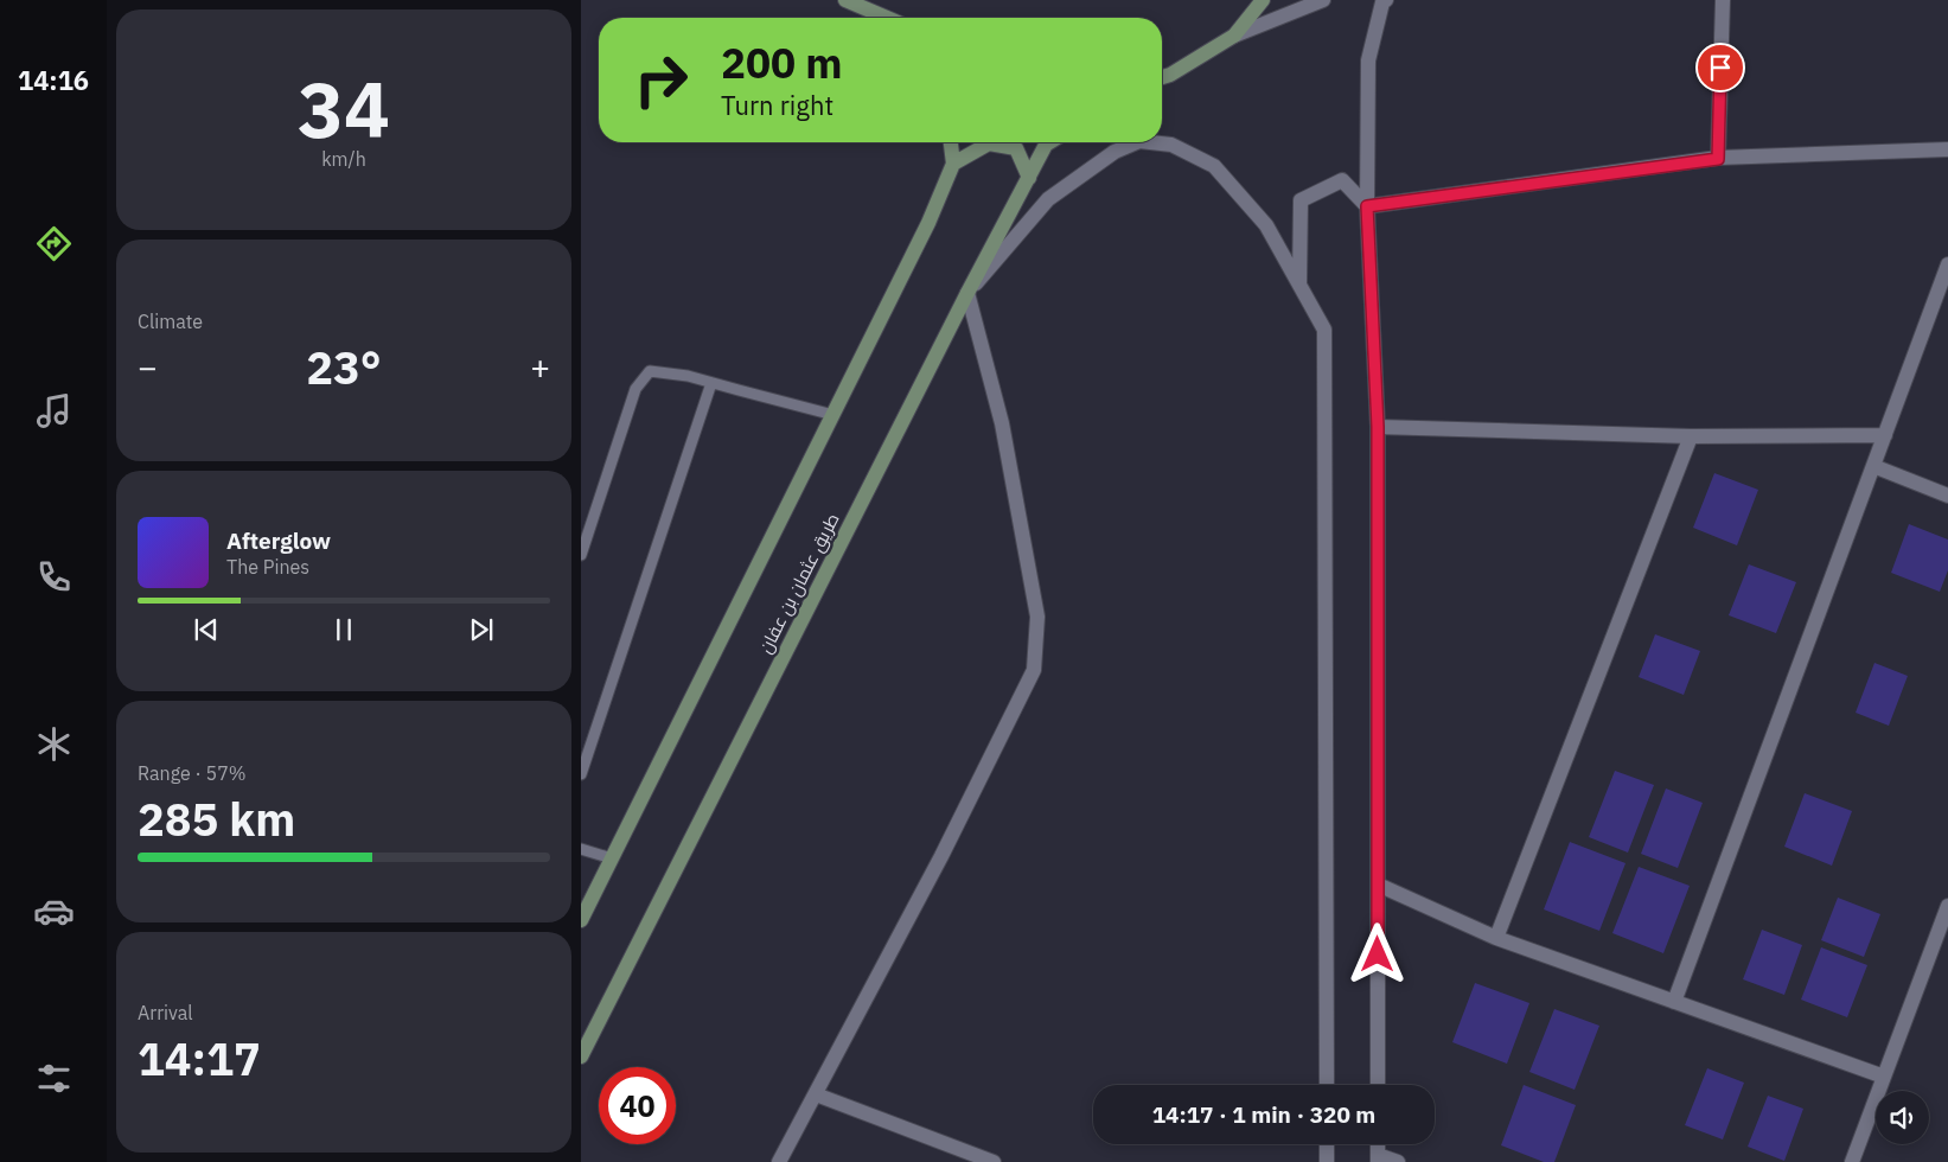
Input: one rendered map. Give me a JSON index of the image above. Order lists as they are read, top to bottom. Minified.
{"streets":{"main road":["طريق عثمان بن عفان"]},"page":{"tabs":"14:16","tile":[["34","km/h"],"Climate",["Range · 57%","285 km"],["Arrival","14:17"]],"turn":["200 m","Turn right"],"heat":["−","23°","+"],"song":["Afterglow","The Pines"],"limit":"40","trip":"14:17 · 1 min · 320 m"}}
